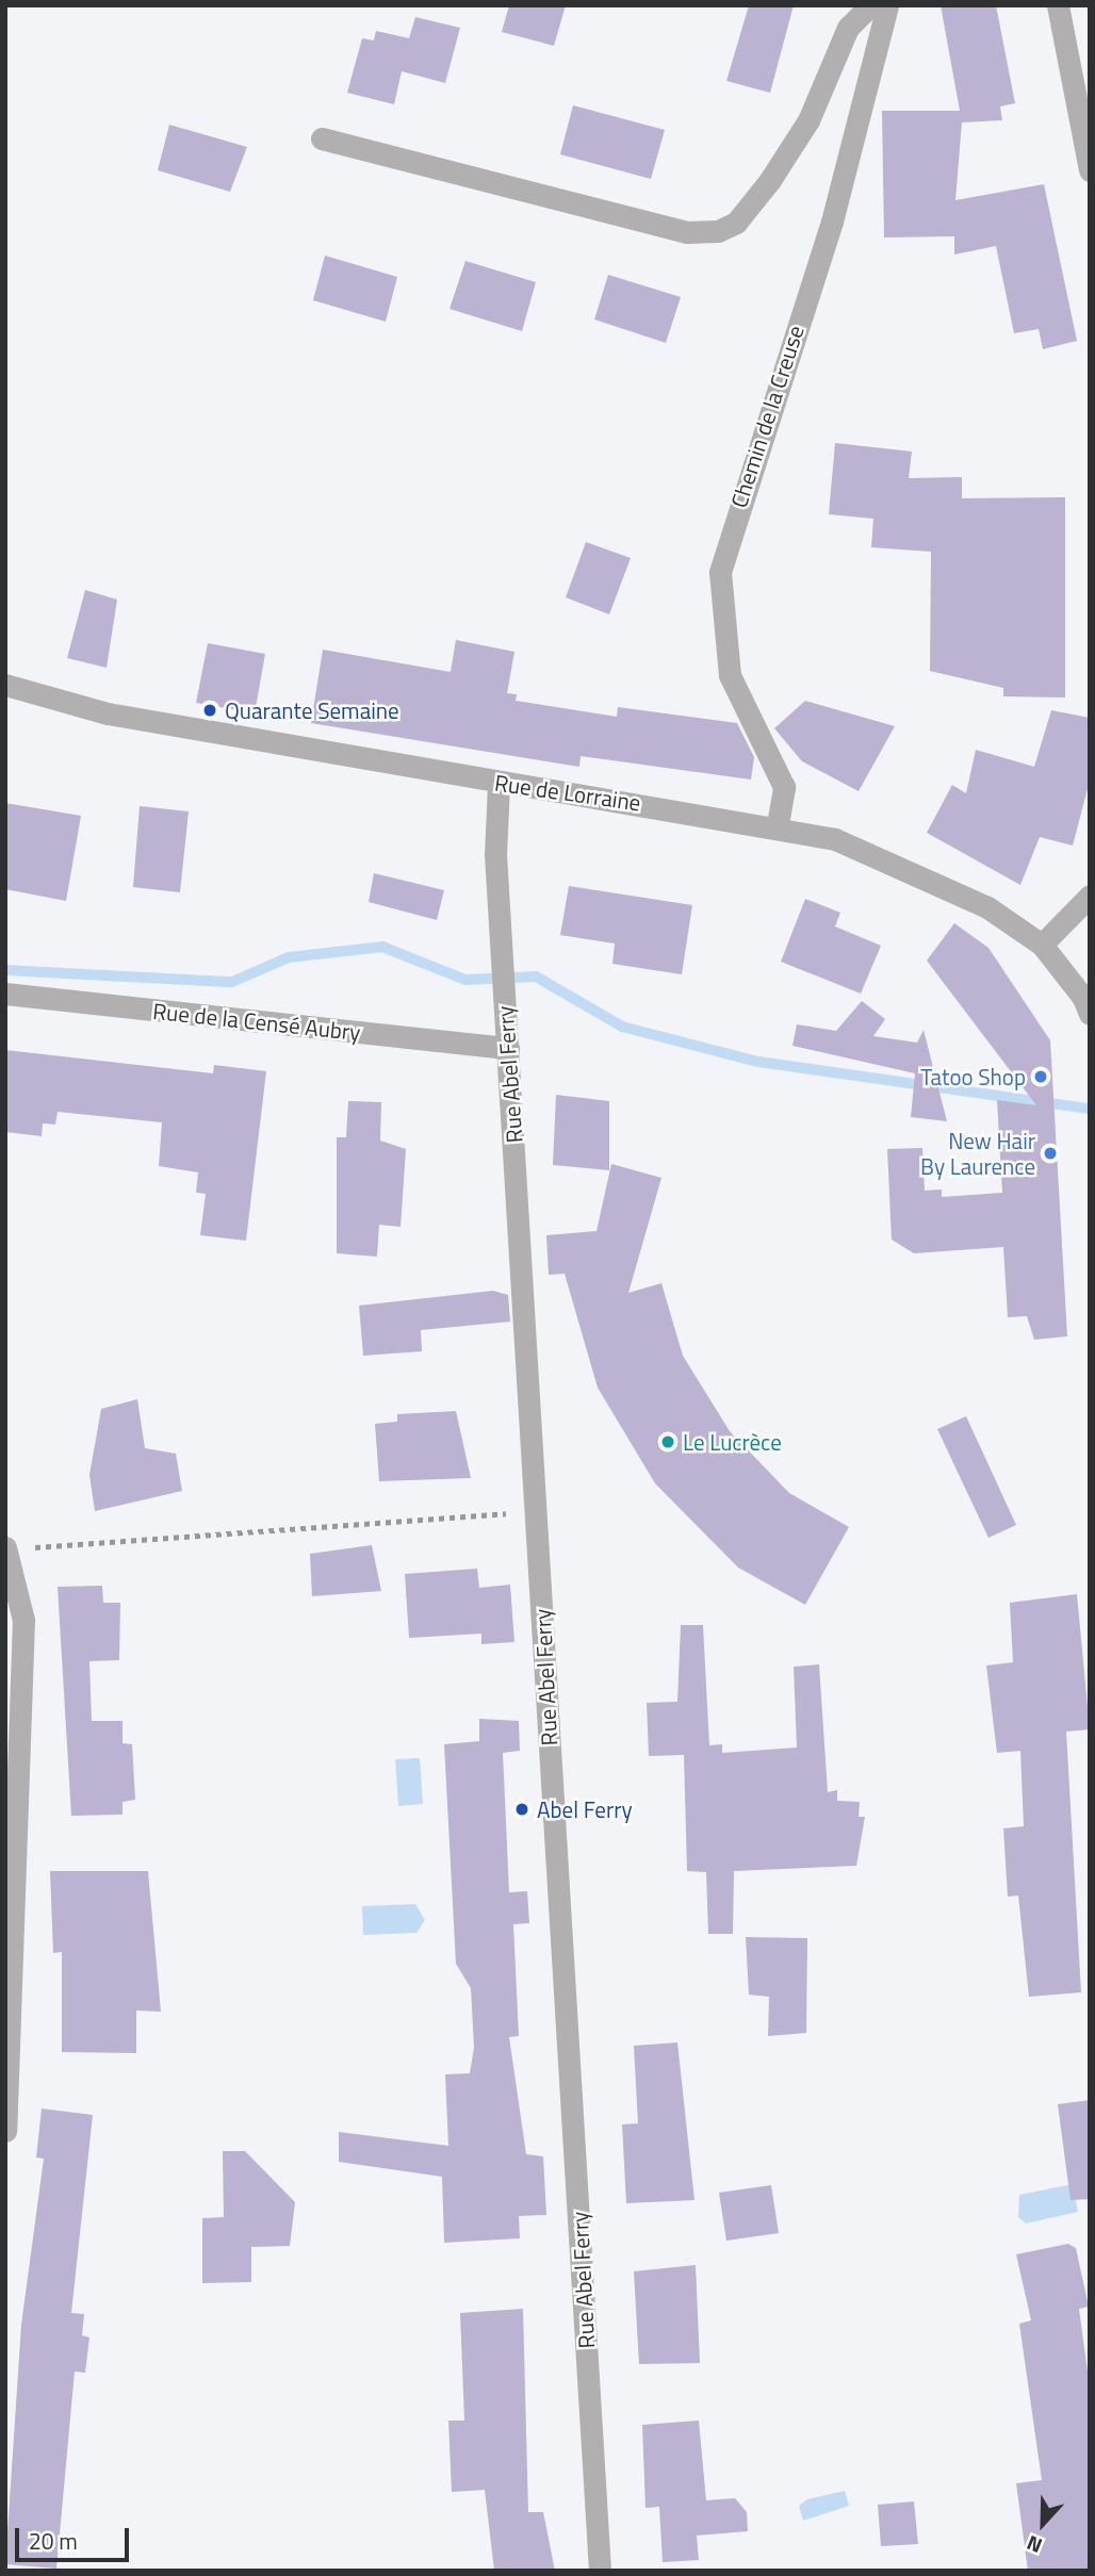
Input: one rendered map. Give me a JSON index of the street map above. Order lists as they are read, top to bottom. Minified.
{"streets":{"street":["Chemin de la Creuse","Rue de Lorraine","Rue de la Censé Aubry","Rue Abel Ferry"]},"crossings":[["Chemin de la Creuse","Rue de Lorraine"],["Rue de Lorraine","Rue Abel Ferry"],["Rue de la Censé Aubry","Rue Abel Ferry"]],"places":["Quarante Semaine","Tatoo Shop","New Hair By Laurence","Le Lucrèce","Abel Ferry"],"scale_bar":"20 m","north":"bottom"}
